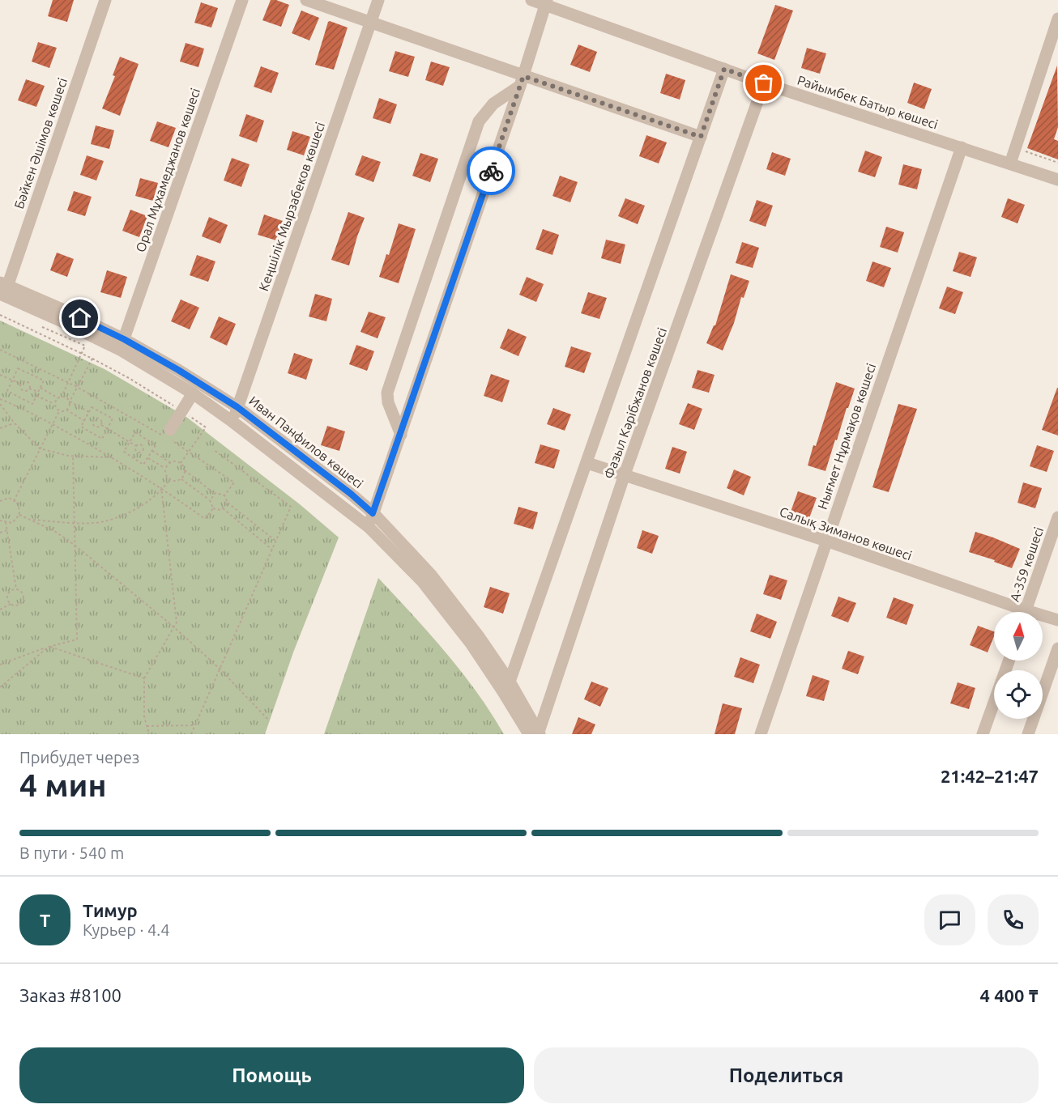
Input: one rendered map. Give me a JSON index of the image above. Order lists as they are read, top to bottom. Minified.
{"streets":{"street":["Райымбек Батыр көшесі","Бәйкен Әшімов көшесі","Орал Мұхамеджанов көшесі","Кеңшілік Мырзабеков көшесі","Фазыл Кәрібжанов көшесі","Нығмет Нұрмақов көшесі","Иван Панфилов көшесі","Салық Зиманов көшесі","А-359 көшесі"]},"crossings":[["Райымбек Батыр көшесі","Фазыл Кәрібжанов көшесі"],["Райымбек Батыр көшесі","Нығмет Нұрмақов көшесі"],["Бәйкен Әшімов көшесі","Иван Панфилов көшесі"],["Орал Мұхамеджанов көшесі","Иван Панфилов көшесі"],["Кеңшілік Мырзабеков көшесі","Иван Панфилов көшесі"],["Фазыл Кәрібжанов көшесі","Иван Панфилов көшесі"],["Фазыл Кәрібжанов көшесі","Салық Зиманов көшесі"],["Нығмет Нұрмақов көшесі","Салық Зиманов көшесі"]],"north":"top","page":{"heading":["4 мин","Прибудет через","21:42–21:47"],"panel":["Тимур","Курьер · 4.4","Заказ #8100","4 400 ₸"],"bar":"В пути · 540 m","round":"Т","buttons":["Помощь","Поделиться"]}}
